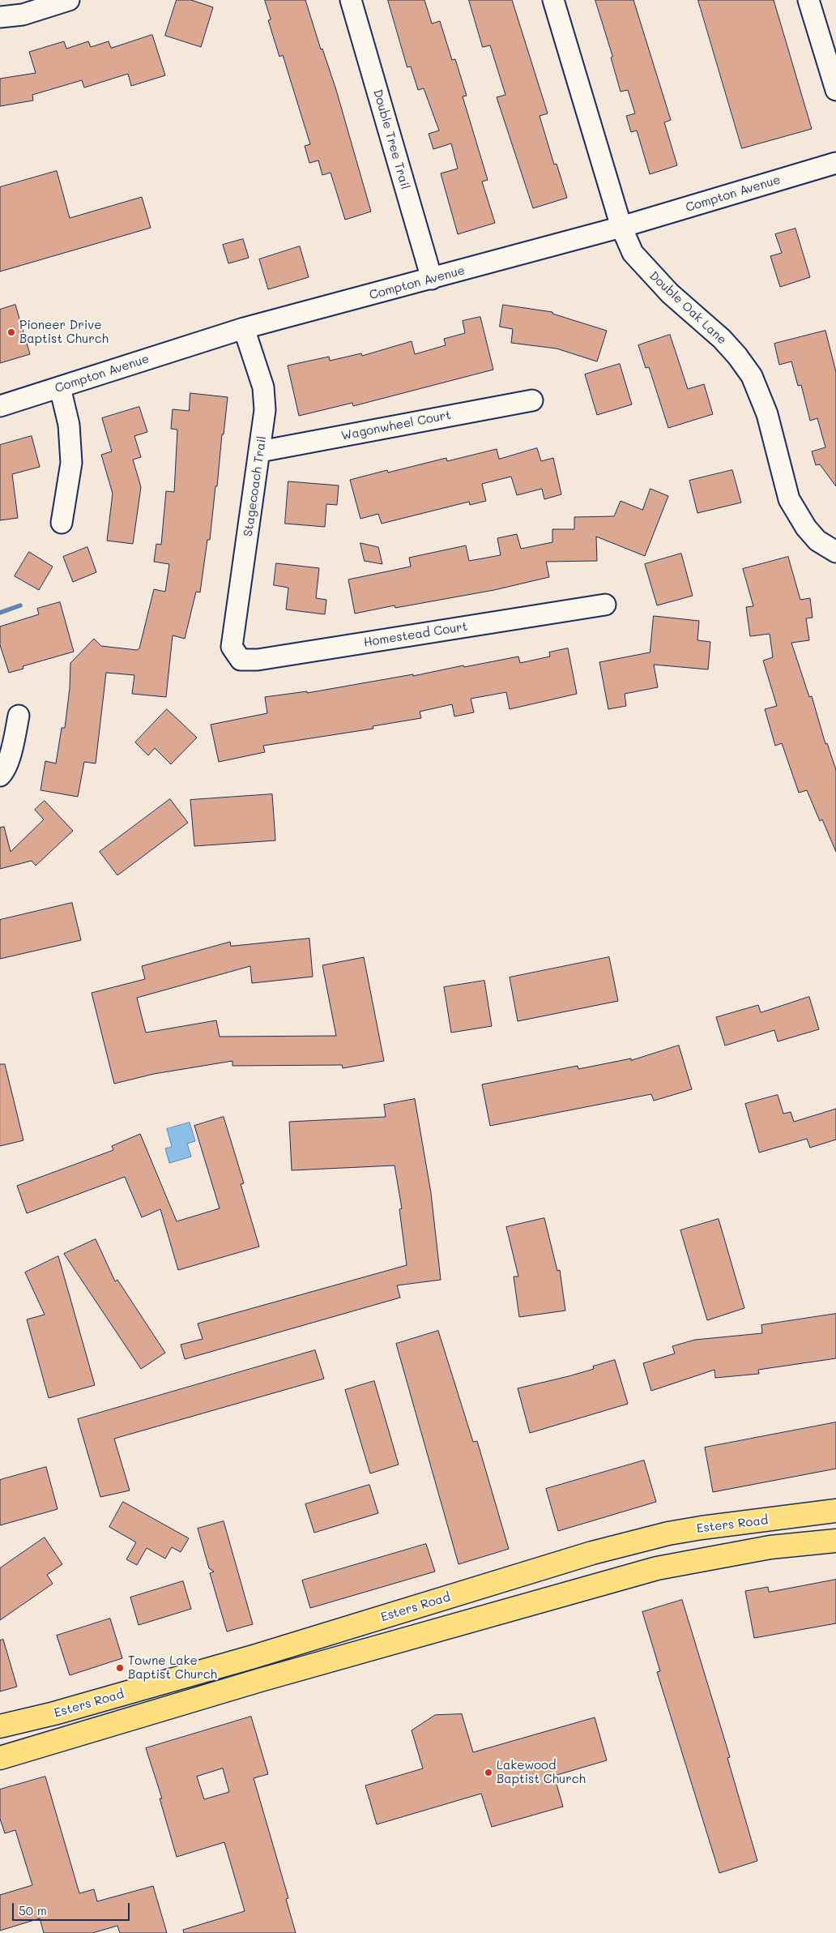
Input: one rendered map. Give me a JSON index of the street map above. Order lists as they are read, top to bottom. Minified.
{"streets":{"main road":["Esters Road"],"street":["Double Tree Trail","Compton Avenue","Double Oak Lane","Wagonwheel Court","Stagecoach Trail","Homestead Court"]},"crossings":[["Double Tree Trail","Compton Avenue"],["Compton Avenue","Double Oak Lane"],["Compton Avenue","Stagecoach Trail"],["Wagonwheel Court","Stagecoach Trail"],["Stagecoach Trail","Homestead Court"]],"places":["Pioneer Drive Baptist Church","Towne Lake Baptist Church","Lakewood Baptist Church"],"scale_bar":"50 m"}
